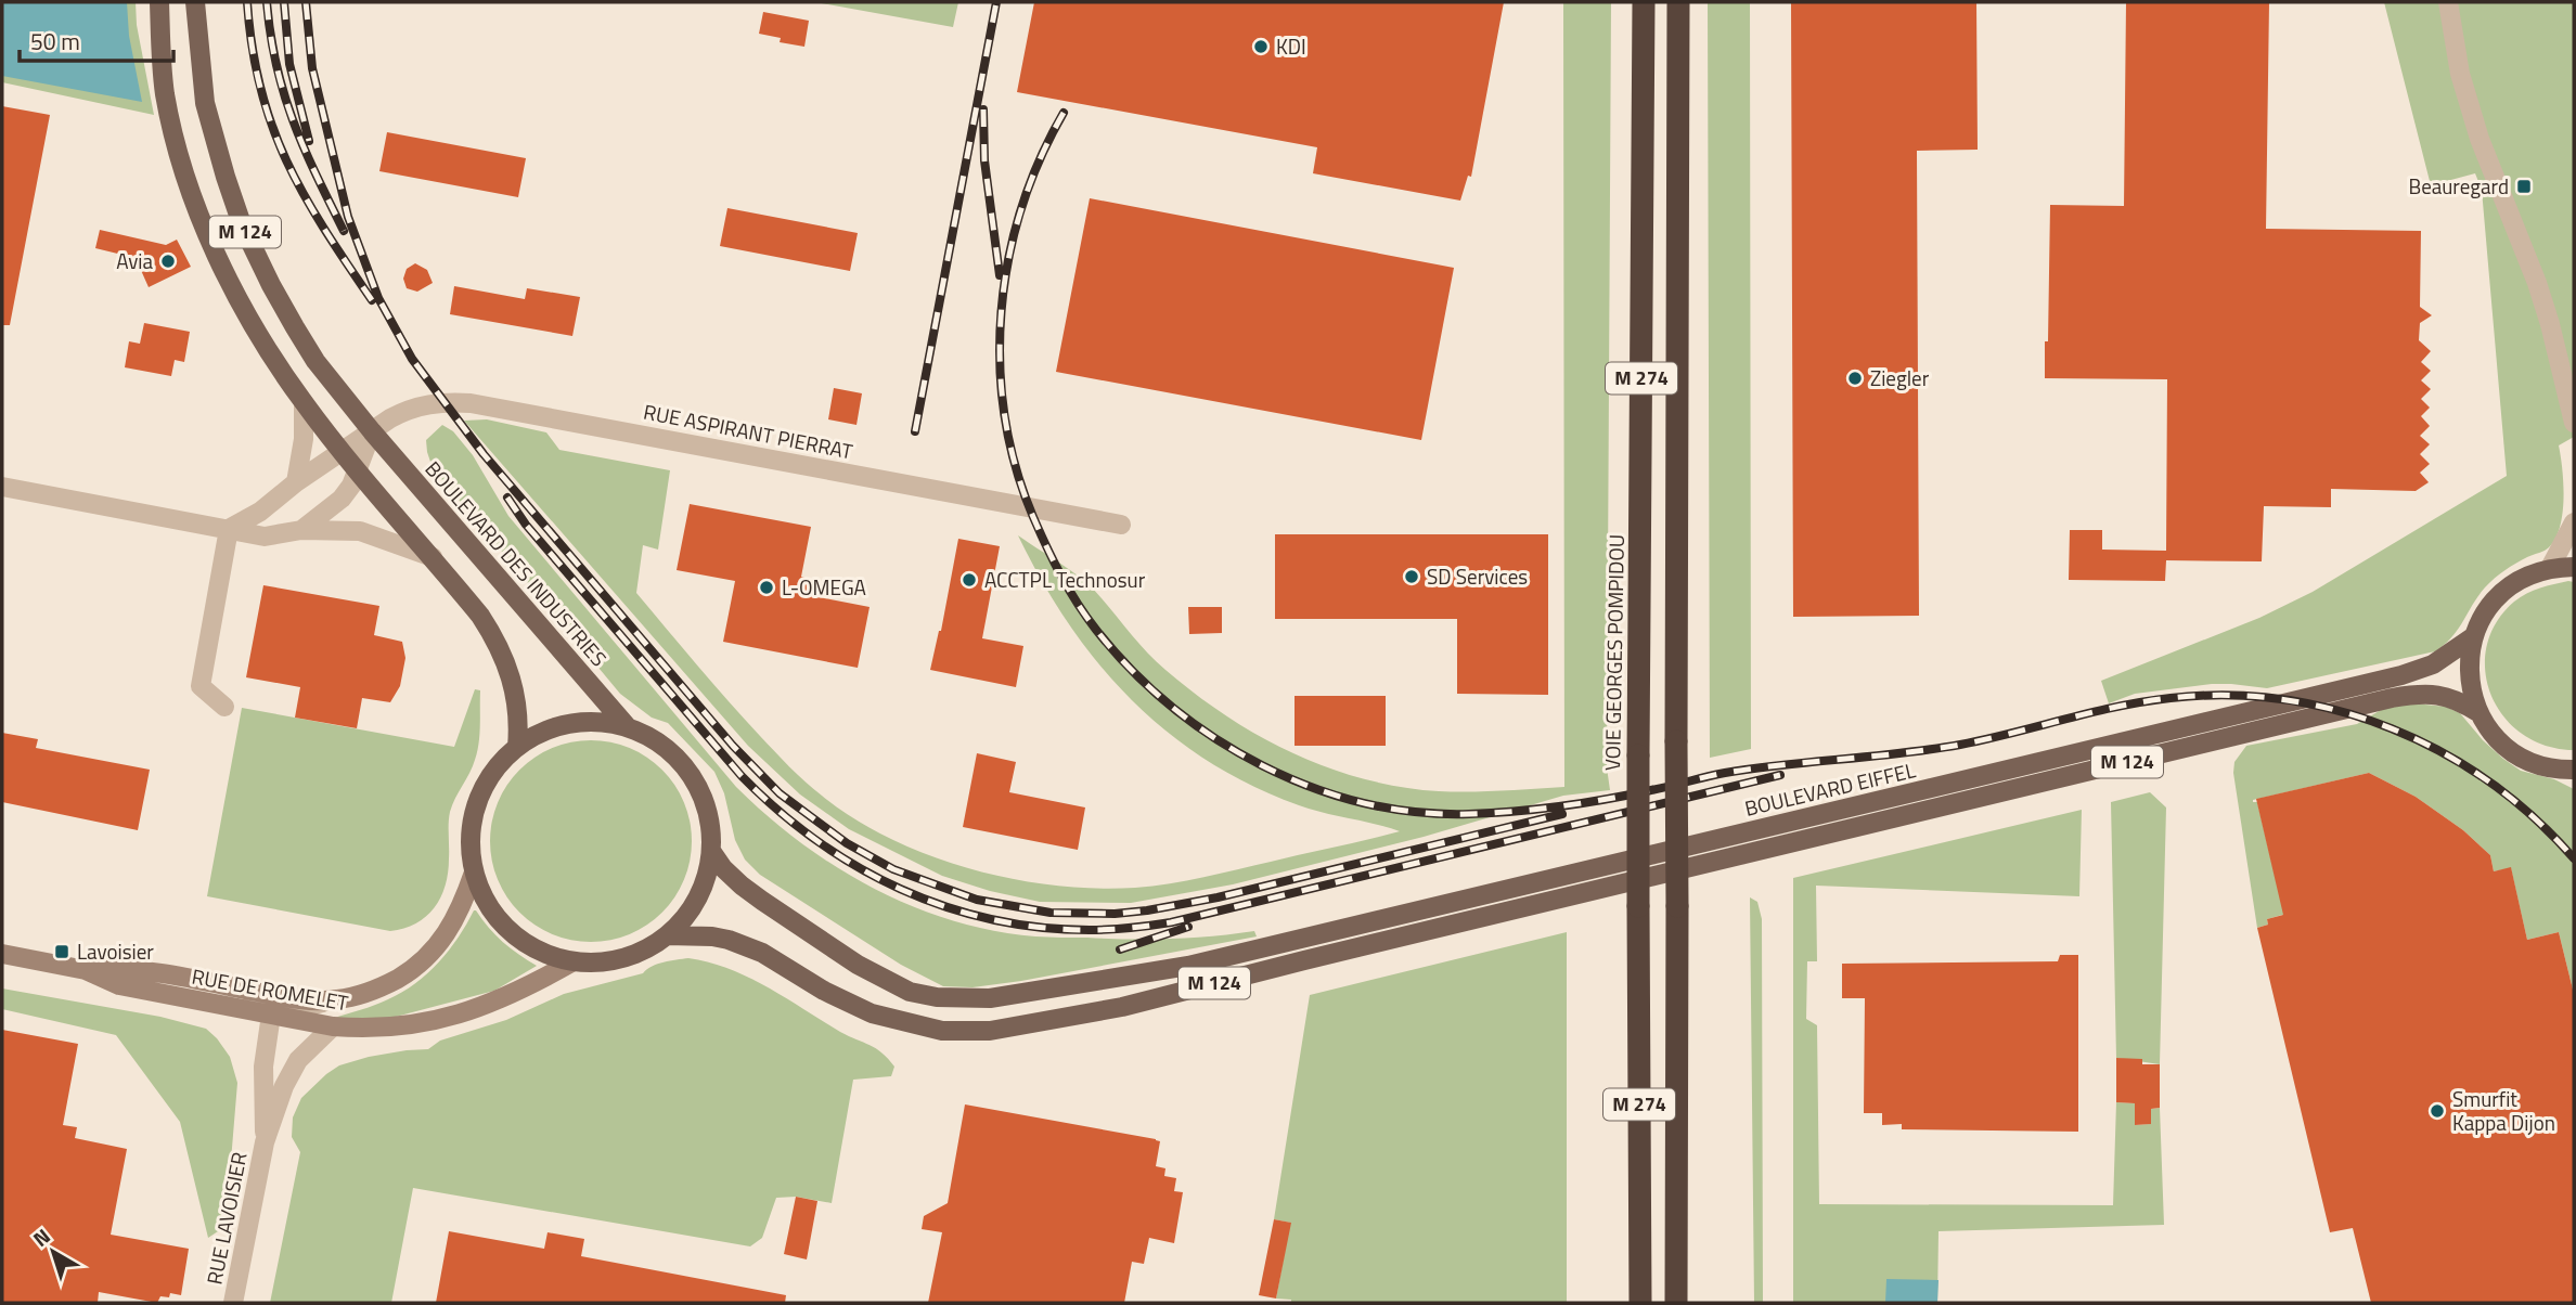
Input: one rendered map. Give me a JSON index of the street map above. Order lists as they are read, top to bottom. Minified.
{"streets":{"highway":["M 274","VOIE GEORGES POMPIDOU"],"main road":["M 124","BOULEVARD DES INDUSTRIES","BOULEVARD EIFFEL"],"street":["RUE ASPIRANT PIERRAT","RUE DE ROMELET","RUE LAVOISIER"]},"crossings":[["M 124","BOULEVARD DES INDUSTRIES"],["M 124","BOULEVARD EIFFEL"],["M 124","RUE DE ROMELET"],["RUE ASPIRANT PIERRAT","BOULEVARD DES INDUSTRIES"],["BOULEVARD DES INDUSTRIES","BOULEVARD EIFFEL"],["BOULEVARD DES INDUSTRIES","RUE DE ROMELET"],["BOULEVARD EIFFEL","RUE DE ROMELET"],["RUE DE ROMELET","RUE LAVOISIER"]],"places":{"other":["KDI","Avia","Ziegler","SD Services","ACCTPL Technosur","L-OMEGA","Smurfit Kappa Dijon"],"transit":["Beauregard","Lavoisier"]},"scale_bar":"50 m","north":"top left"}
